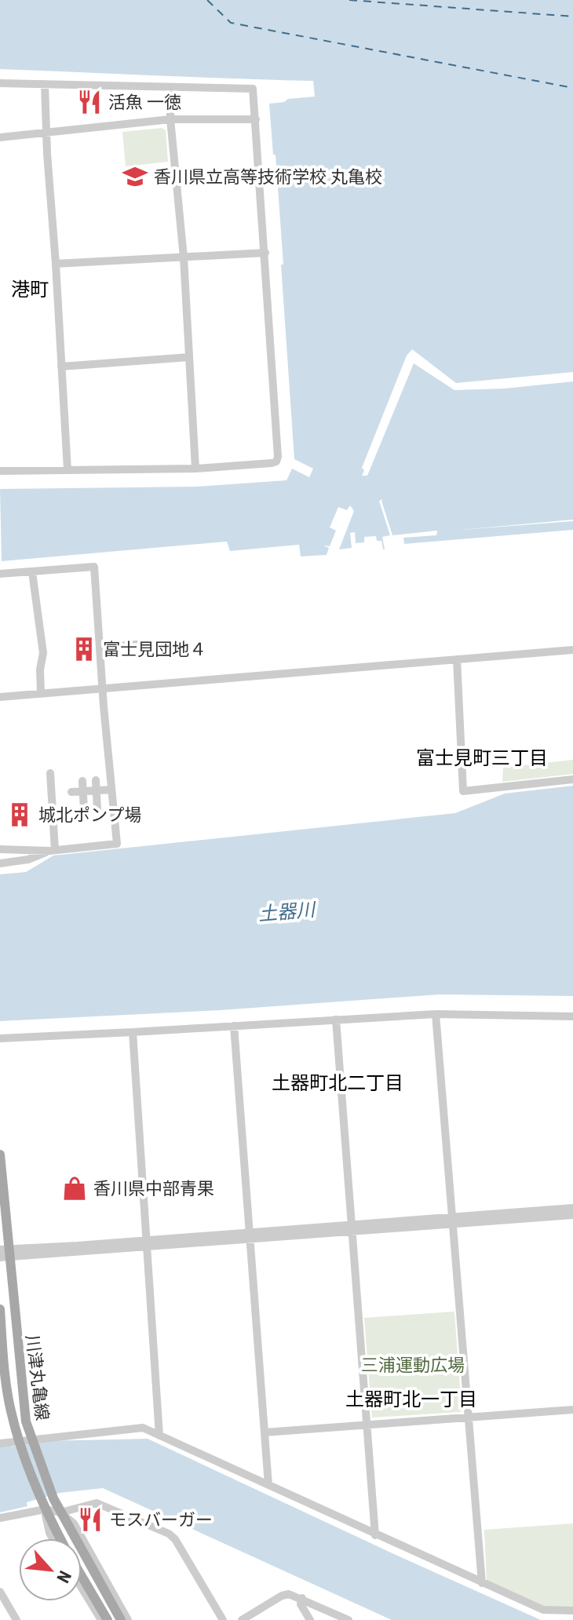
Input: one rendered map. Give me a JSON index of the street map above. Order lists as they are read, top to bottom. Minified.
{"streets":{"main road":["川津丸亀線"]},"districts":["港町","富士見町三丁目","土器町北二丁目","土器町北一丁目"],"water":["土器川"],"parks":["三浦運動広場"],"places":{"restaurant":["活魚 一徳","モスバーガー"],"school or university":["香川県立高等技術学校 丸亀校"],"building":["富士見団地４","城北ポンプ場"],"shop":["香川県中部青果"]},"north":"bottom right"}
